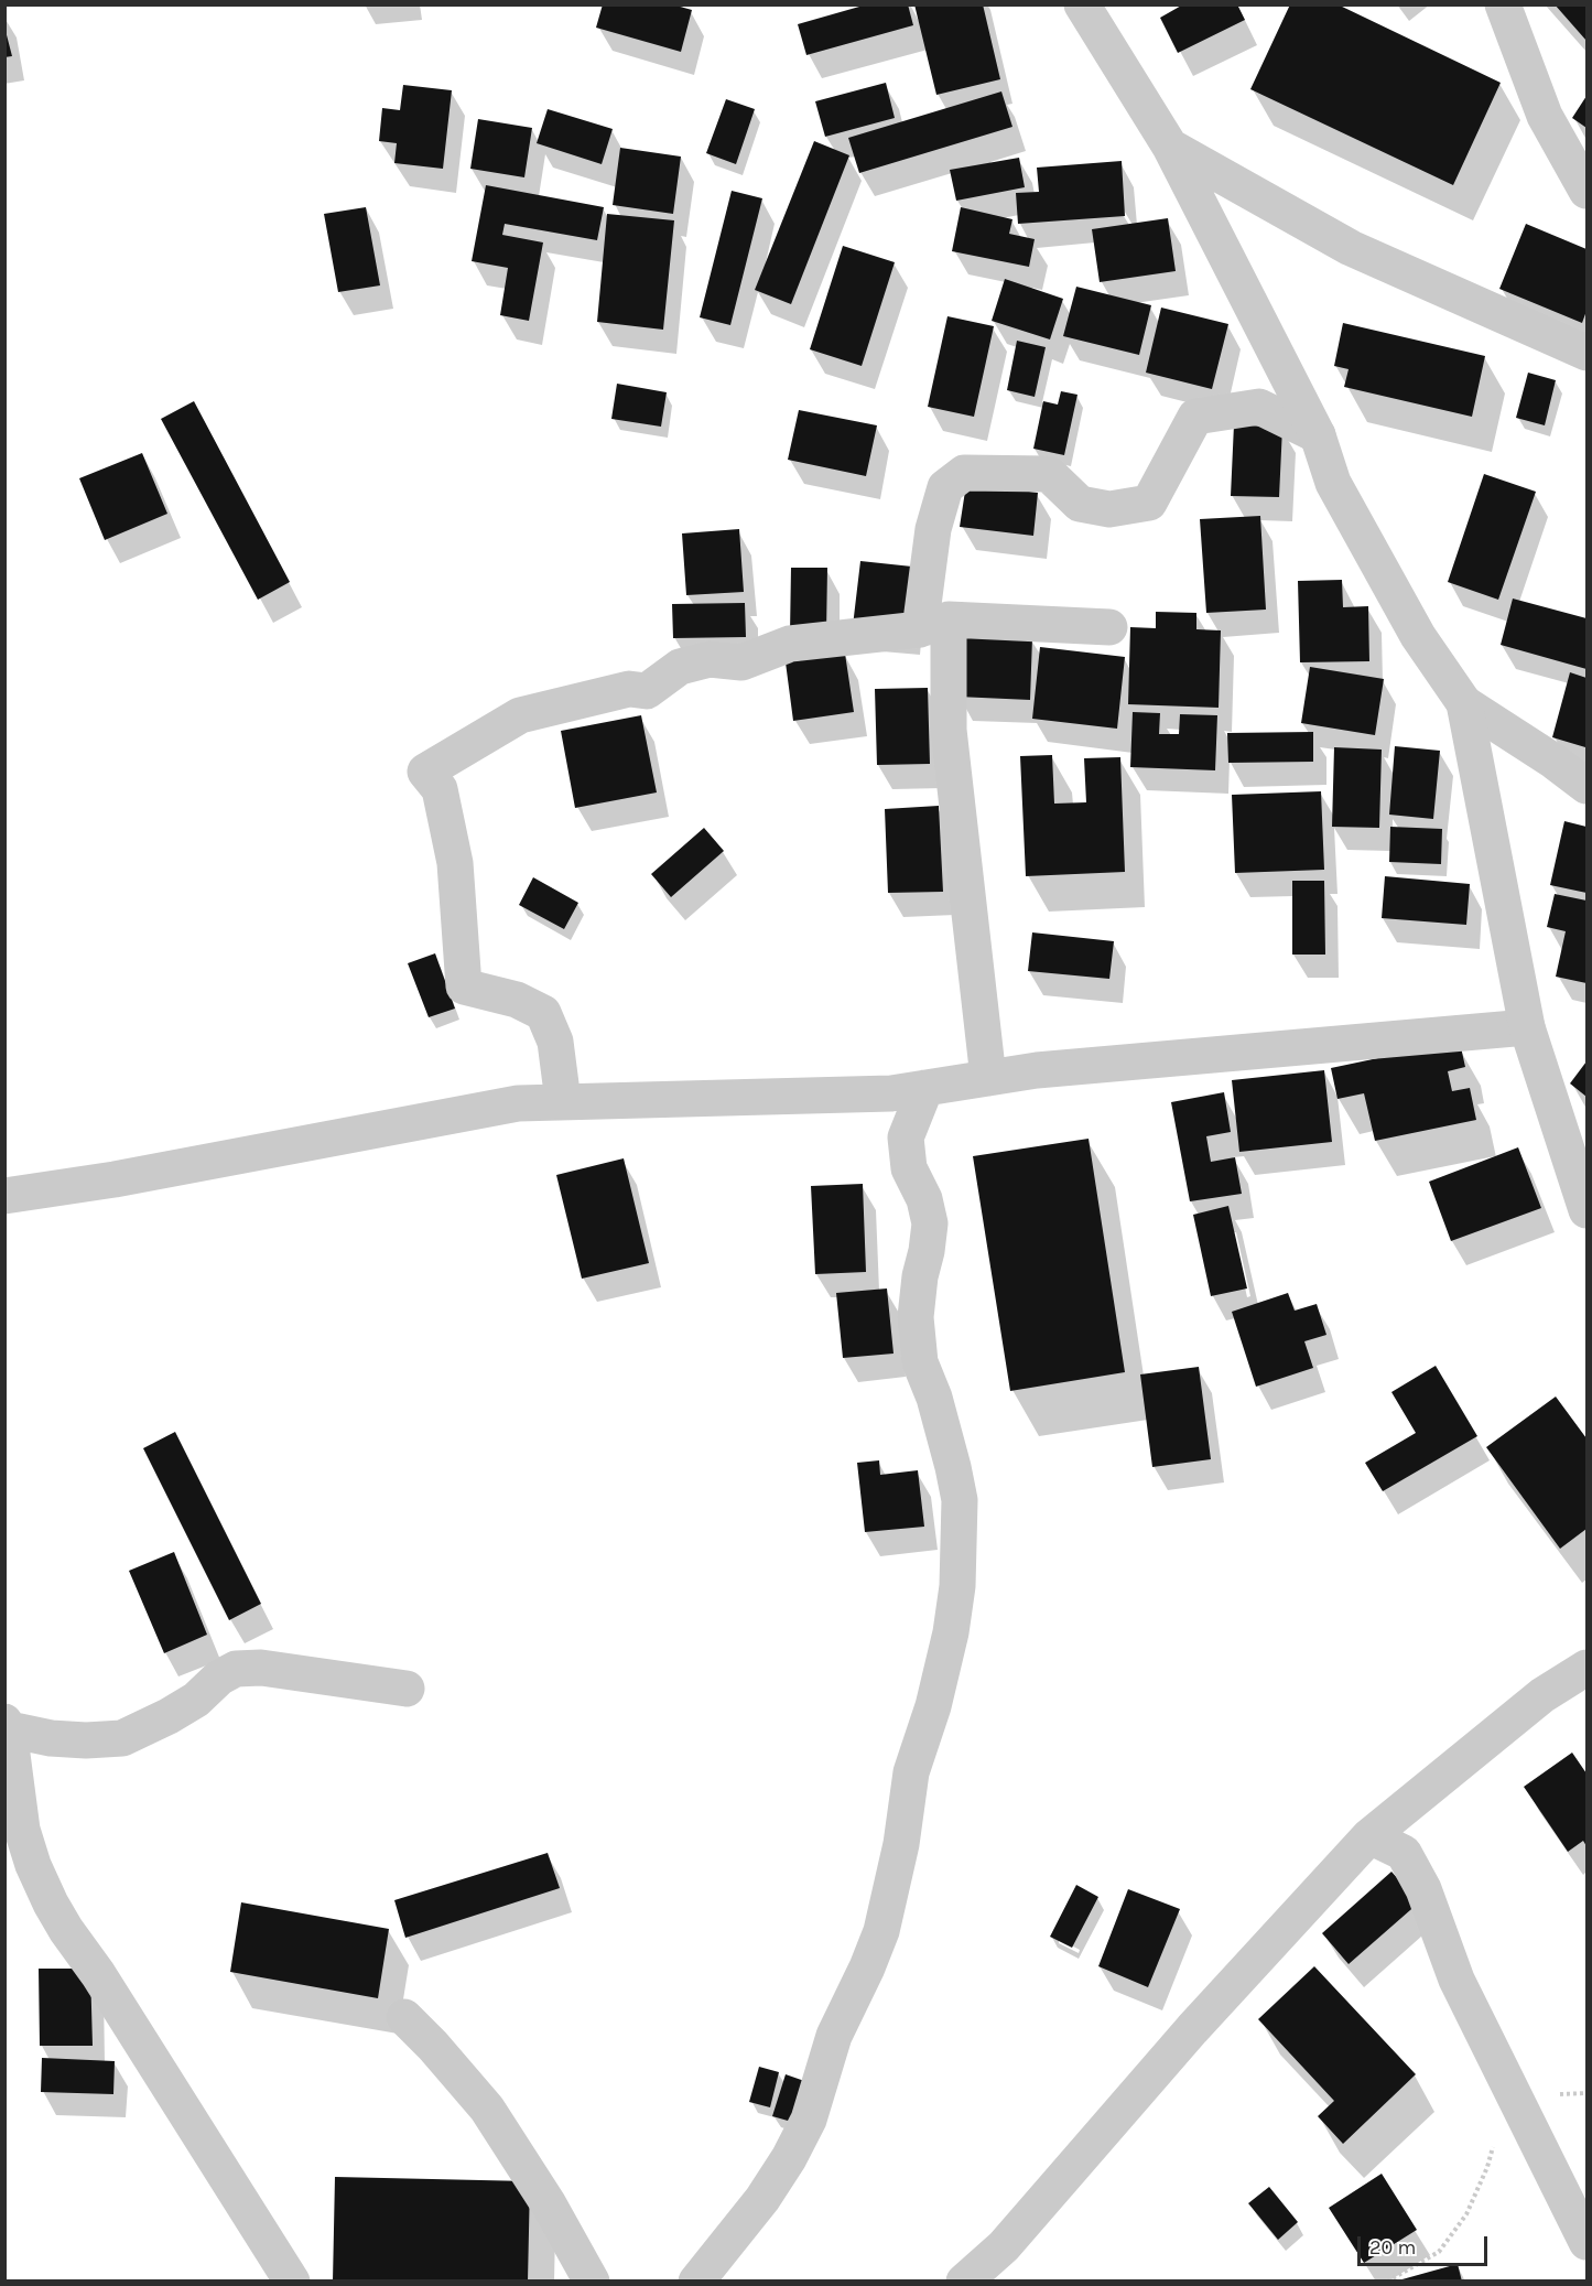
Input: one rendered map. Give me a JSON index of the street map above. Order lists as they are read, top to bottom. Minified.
{"scale_bar":"20 m"}
